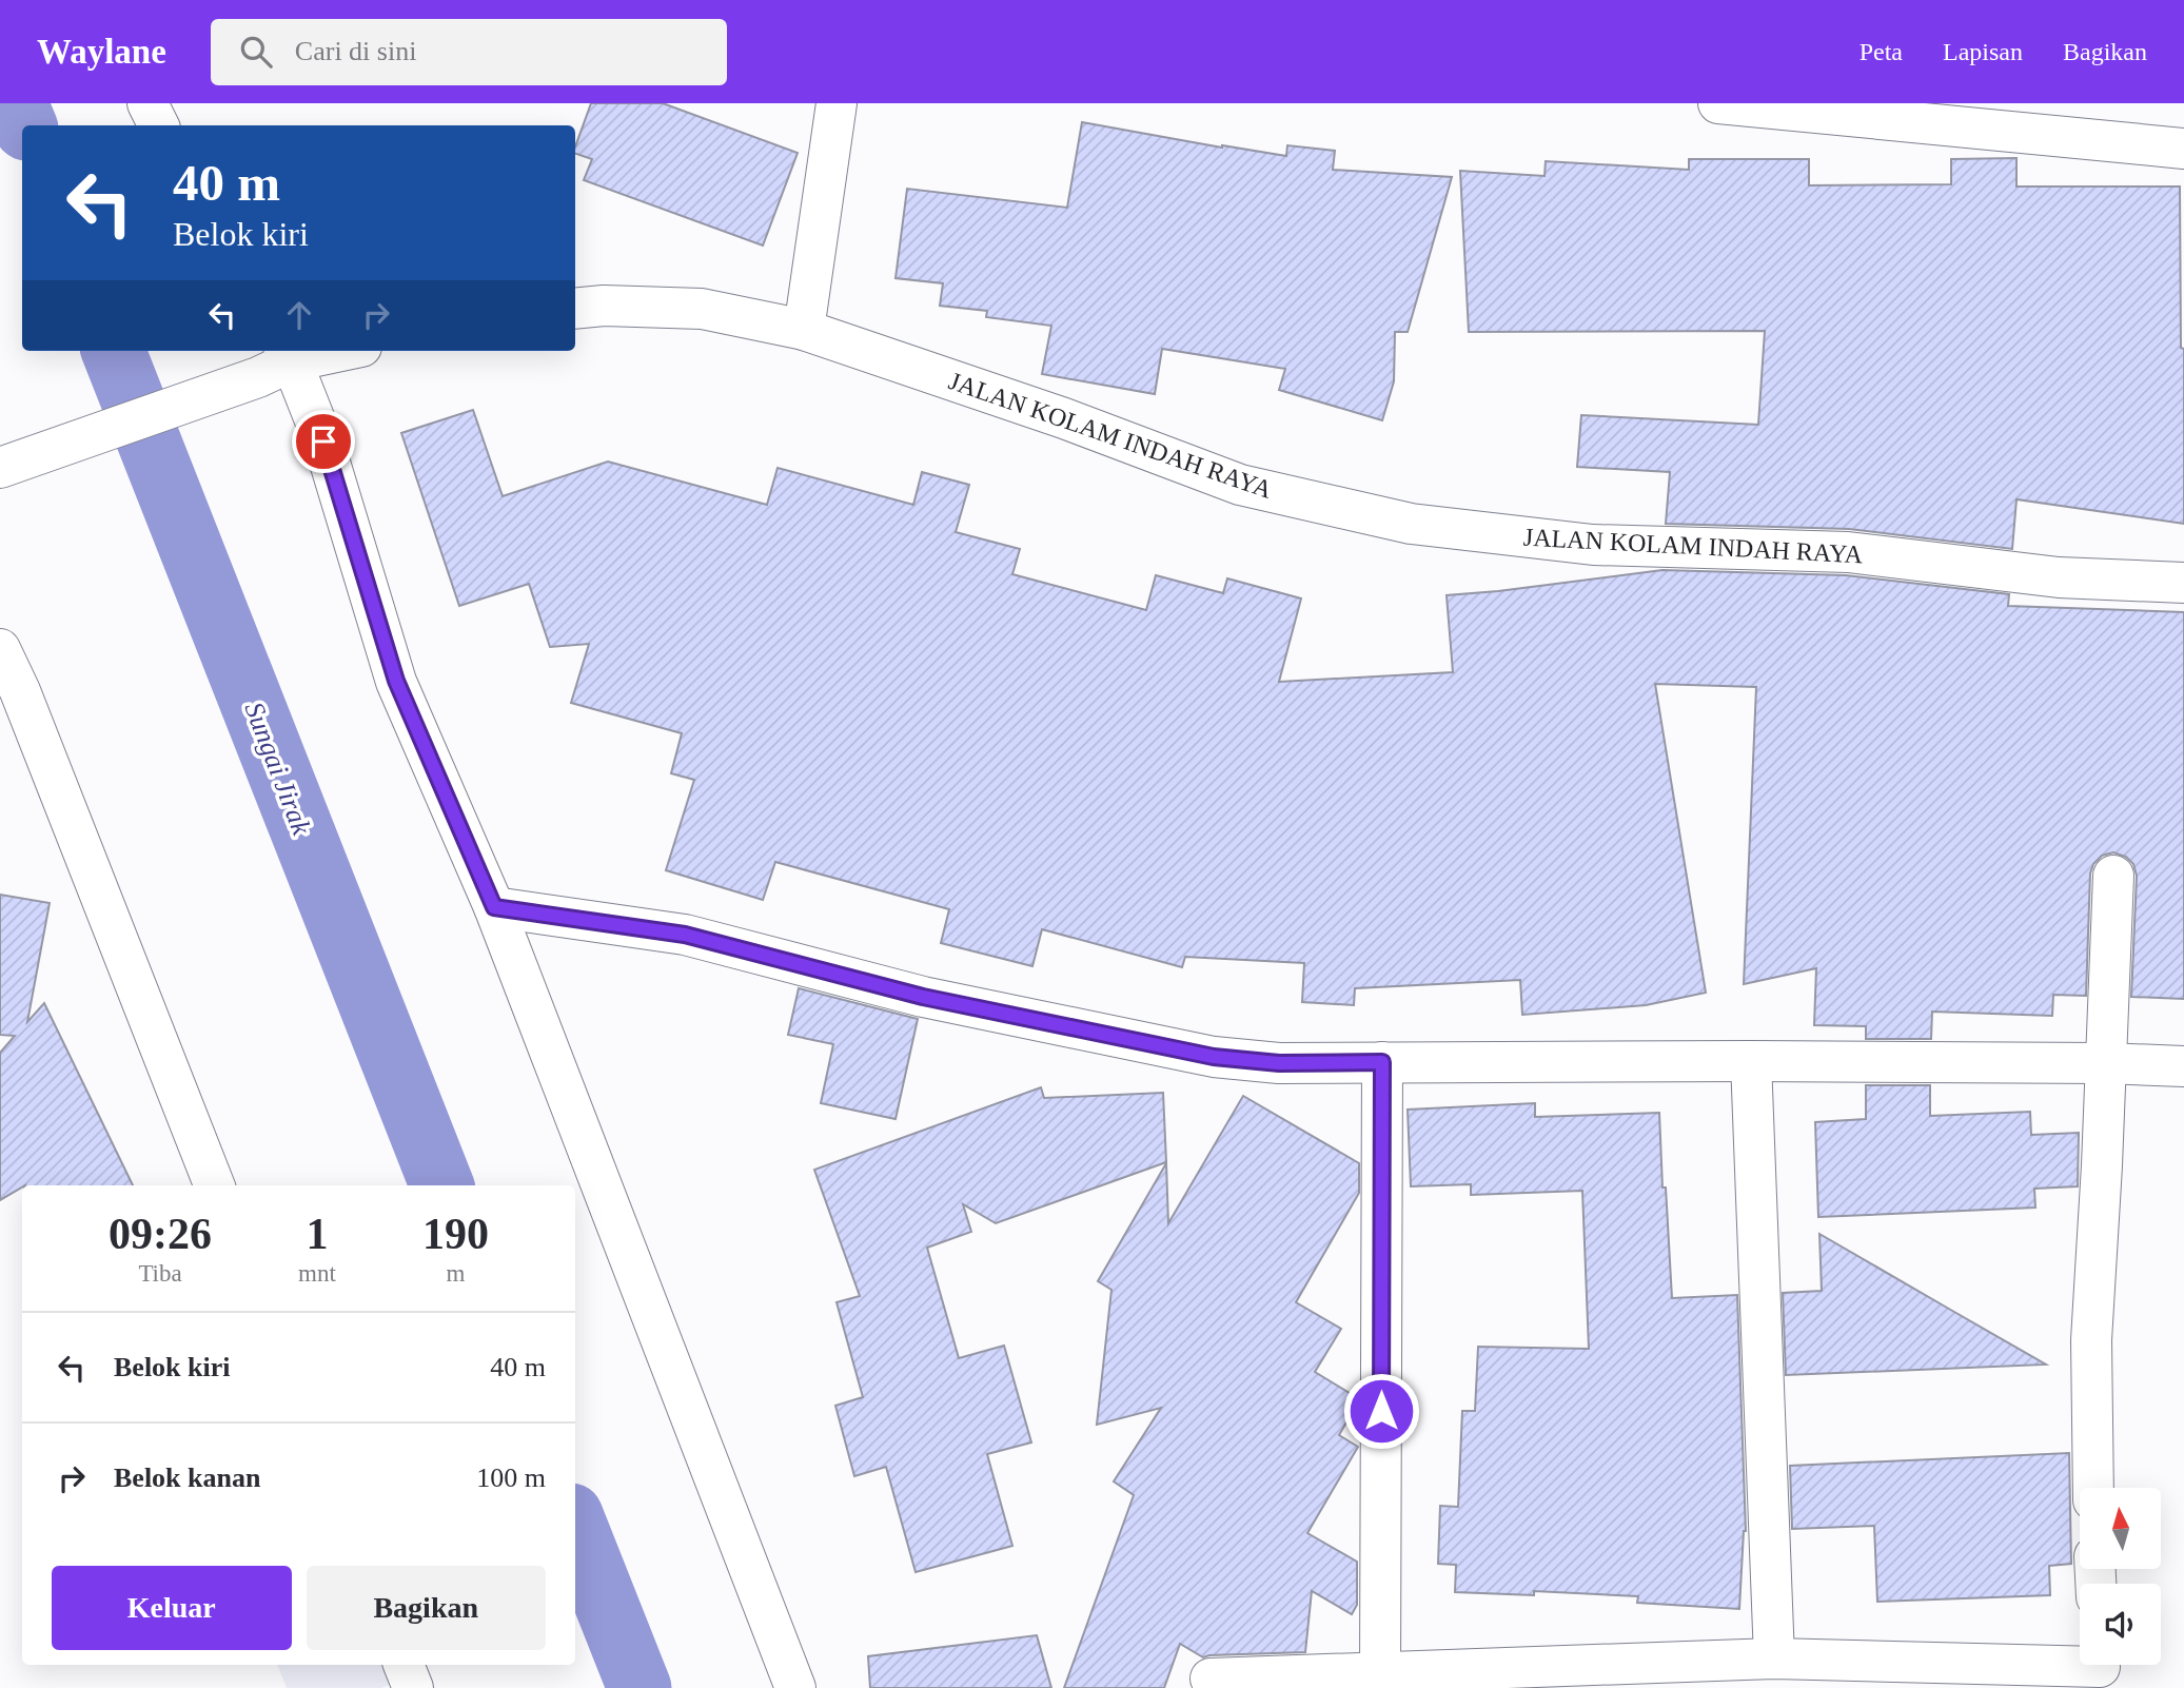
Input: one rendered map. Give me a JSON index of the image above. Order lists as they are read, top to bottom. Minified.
{"streets":{"street":["JALAN KOLAM INDAH RAYA"]},"water":["Sungai Jirak"],"north":"top","page":{"header":"Waylane","search":"Cari di sini","nav":["Peta","Lapisan","Bagikan"],"turn":["40 m","Belok kiri"],"eta":["09:26","Tiba","1","mnt","190","m"],"list":[{"name":"Belok kiri","value":"40 m"},{"name":"Belok kanan","value":"100 m"}],"buttons":["Keluar","Bagikan"]}}
